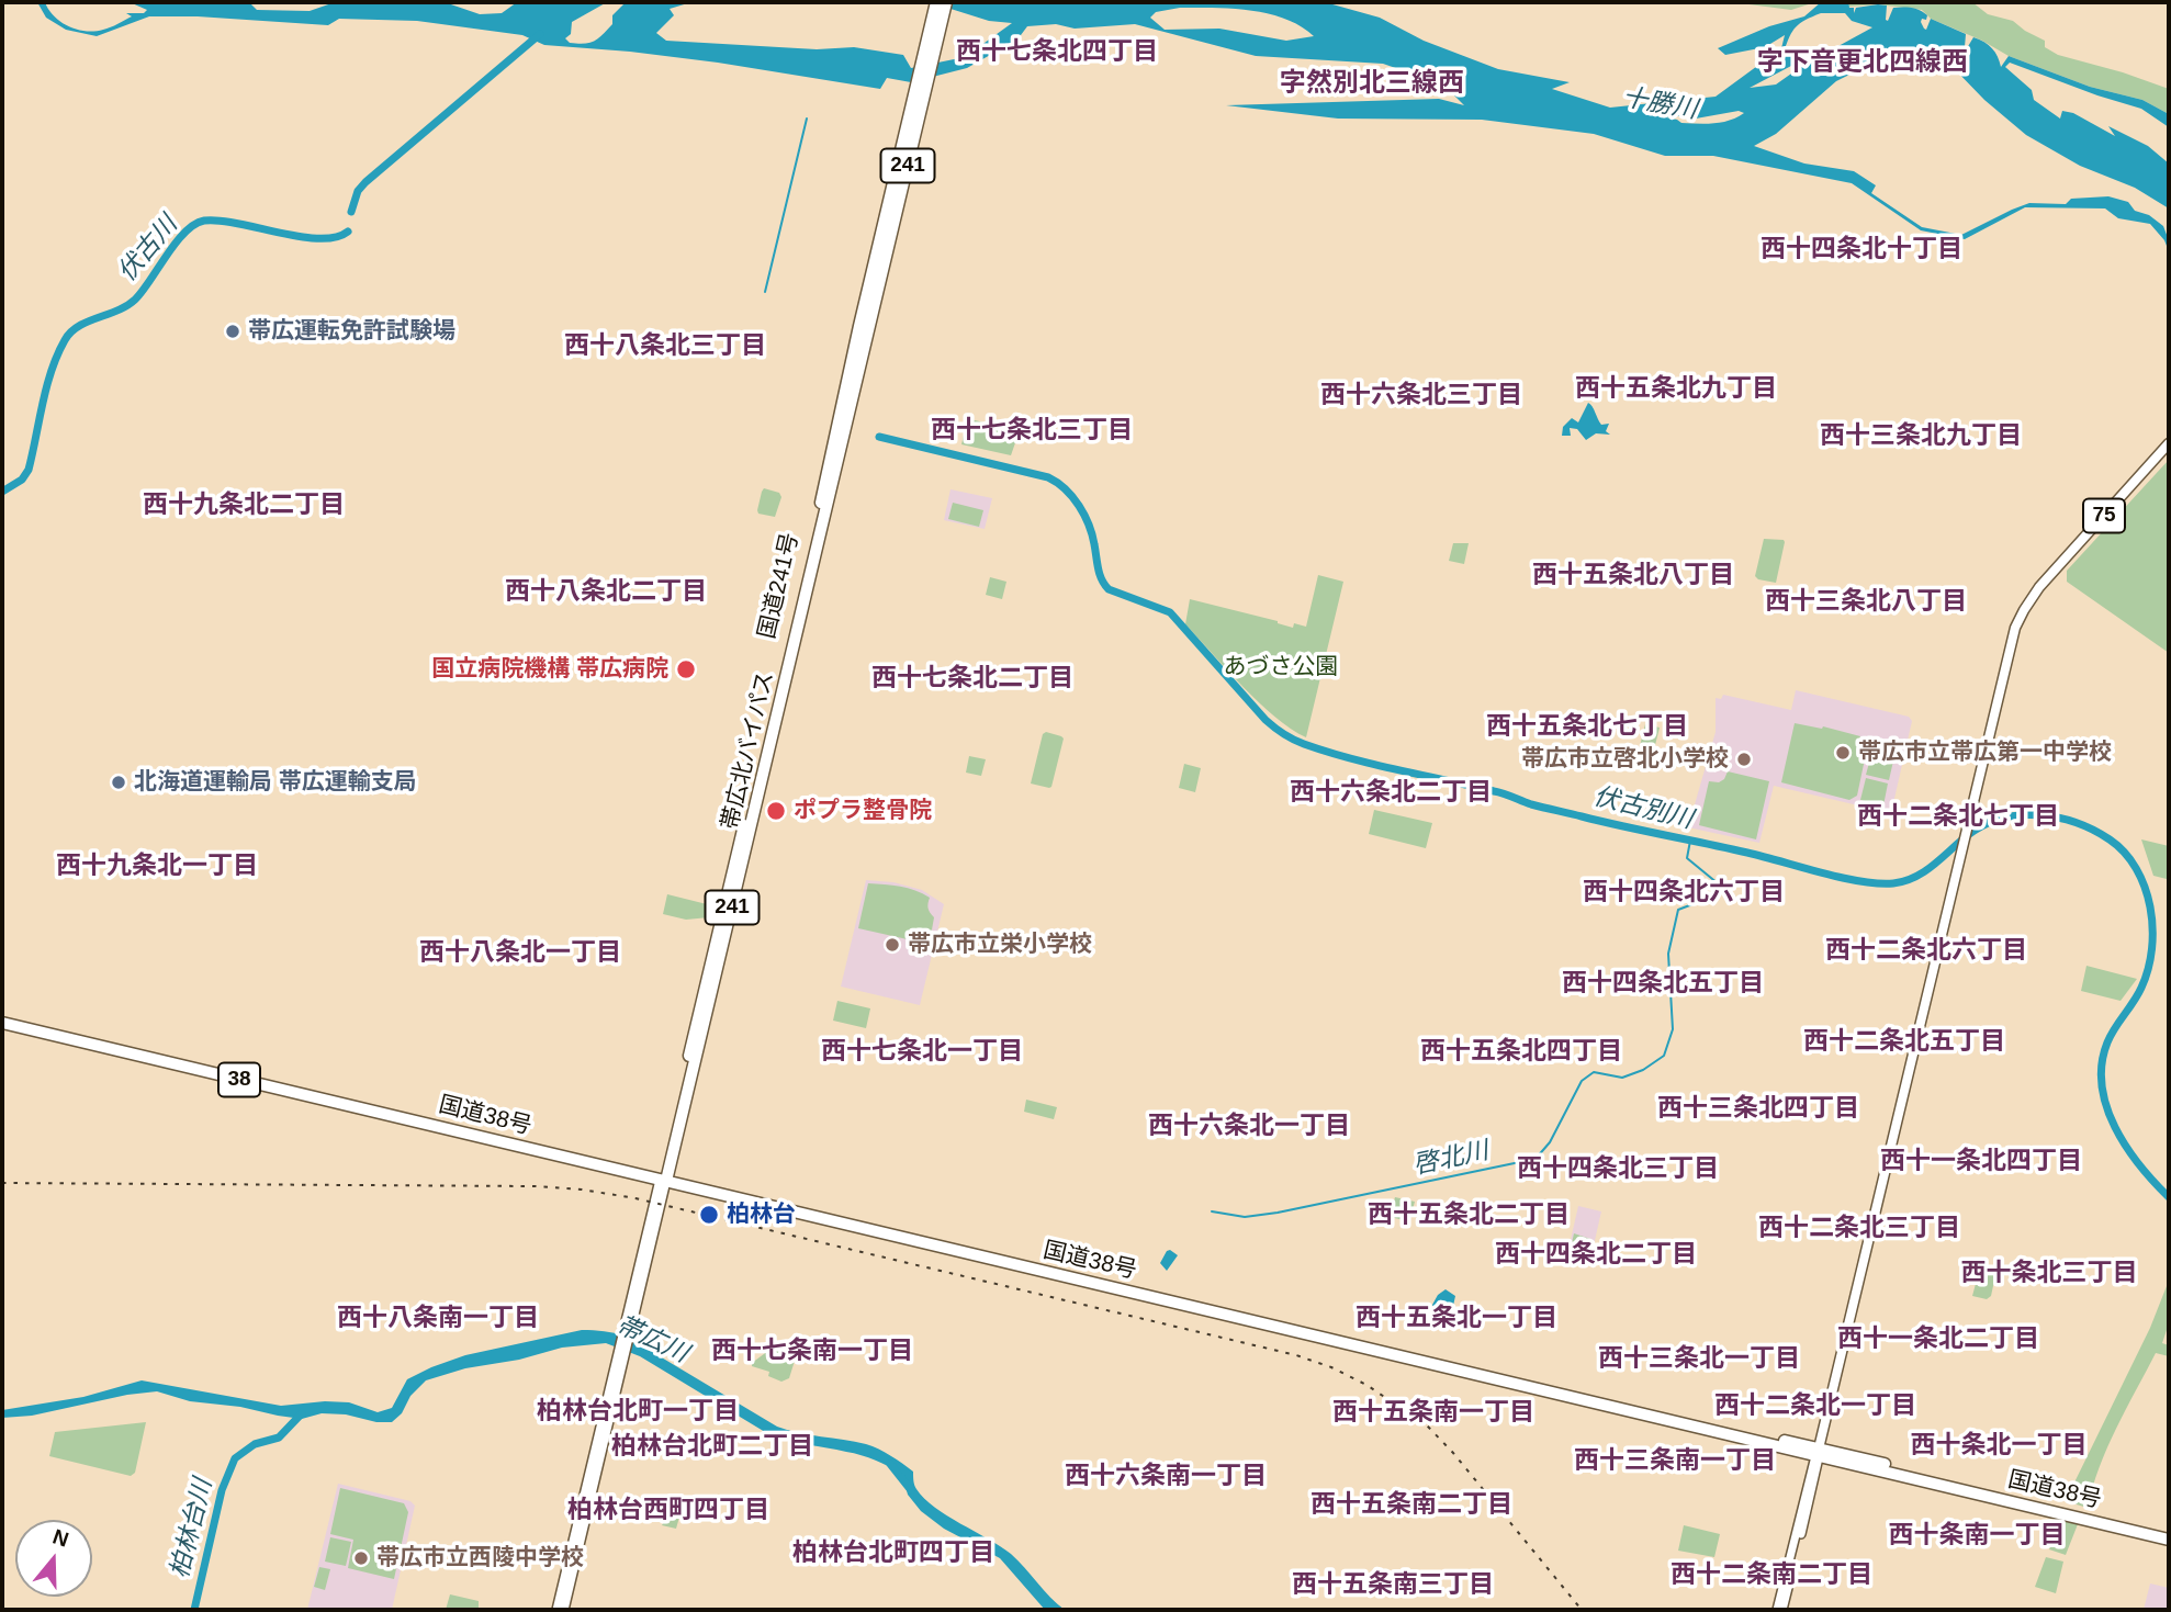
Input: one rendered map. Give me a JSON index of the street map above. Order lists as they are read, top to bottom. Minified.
{"streets":{"highway":["241","国道241号","38","国道38号"],"main road":["75"]},"crossings":[["75","国道38号"],["国道241号","国道38号"]],"districts":["西十七条北四丁目","字下音更北四線西","字然別北三線西","西十四条北十丁目","西十八条北三丁目","西十五条北九丁目","西十六条北三丁目","西十七条北三丁目","西十三条北九丁目","西十九条北二丁目","西十五条北八丁目","西十八条北二丁目","西十三条北八丁目","西十七条北二丁目","西十五条北七丁目","西十六条北二丁目","西十二条北七丁目","西十九条北一丁目","西十四条北六丁目","西十二条北六丁目","西十八条北一丁目","西十四条北五丁目","西十二条北五丁目","西十七条北一丁目","西十五条北四丁目","西十三条北四丁目","西十六条北一丁目","西十一条北四丁目","西十四条北三丁目","西十五条北二丁目","西十二条北三丁目","西十四条北二丁目","西十条北三丁目","西十八条南一丁目","西十五条北一丁目","西十一条北二丁目","西十七条南一丁目","西十三条北一丁目","西十二条北一丁目","柏林台北町一丁目","西十五条南一丁目","西十条北一丁目","柏林台北町二丁目","西十三条南一丁目","西十六条南一丁目","西十五条南二丁目","柏林台西町四丁目","西十条南一丁目","柏林台北町四丁目","西十二条南二丁目","西十五条南三丁目"],"water":["十勝川","伏古川","伏古別川","啓北川","帯広川","柏林台川"],"parks":["あづさ公園"],"places":["帯広運転免許試験場","国立病院機構 帯広病院","帯広市立帯広第一中学校","帯広市立啓北小学校","北海道運輸局 帯広運輸支局","ポプラ整骨院","帯広市立栄小学校","柏林台","帯広市立西陵中学校"],"north":"top"}
